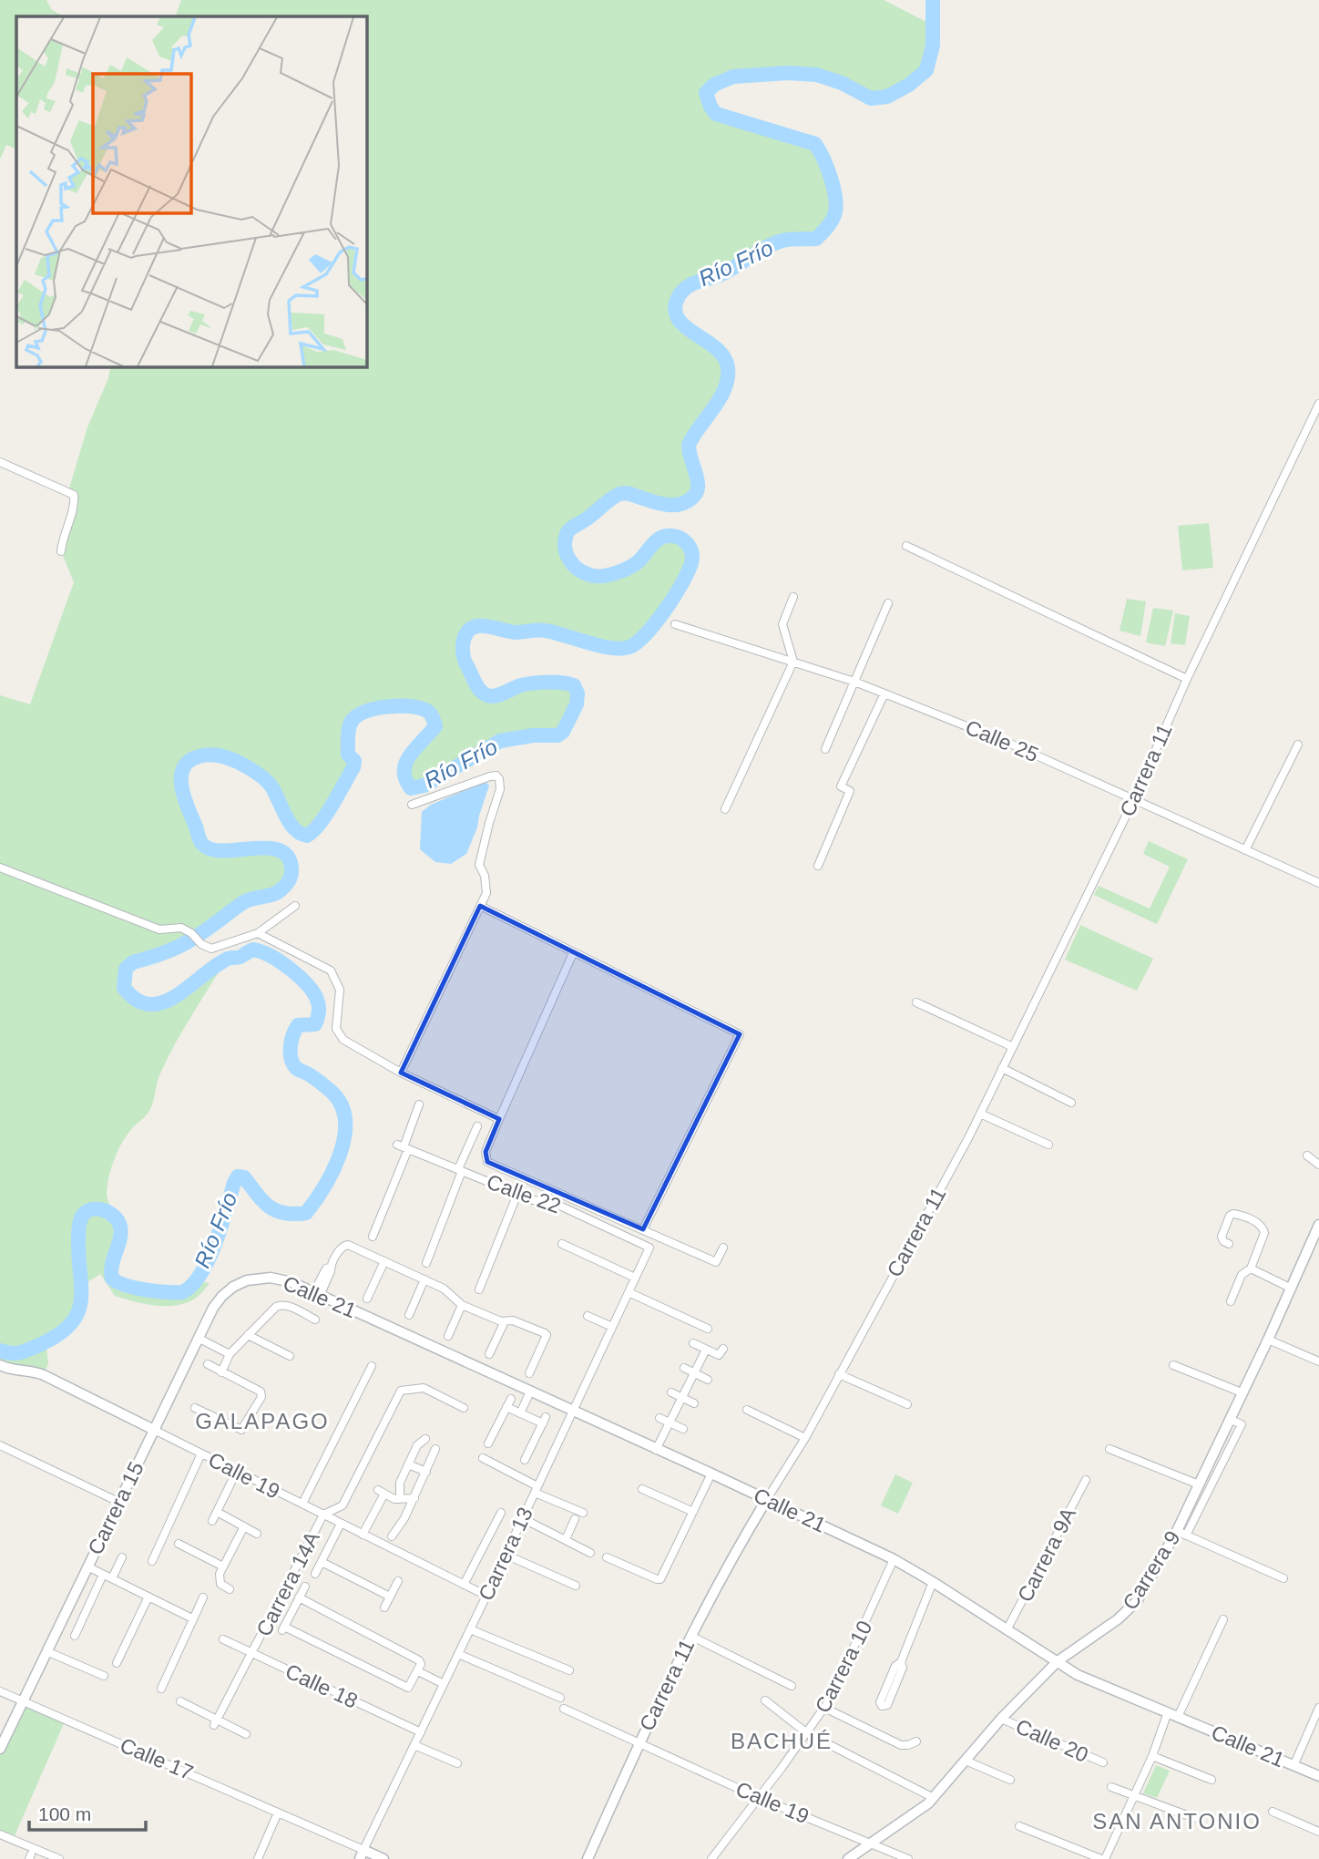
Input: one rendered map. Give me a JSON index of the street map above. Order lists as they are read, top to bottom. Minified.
{"streets":{"street":["Calle 25","Carrera 11","Calle 22","Calle 21","Calle 19","Carrera 15","Carrera 13","Carrera 9A","Carrera 9","Carrera 14A","Carrera 10","Calle 18","Calle 20","Calle 17"]},"crossings":[["Calle 25","Carrera 11"],["Carrera 11","Calle 21"],["Carrera 11","Calle 19"],["Calle 22","Carrera 13"],["Calle 21","Carrera 15"],["Calle 21","Carrera 13"],["Calle 21","Carrera 9A"],["Calle 21","Carrera 9"],["Calle 21","Carrera 10"],["Calle 19","Carrera 15"],["Calle 19","Carrera 13"],["Calle 19","Carrera 9"],["Calle 19","Carrera 14A"],["Calle 19","Carrera 10"],["Carrera 15","Calle 17"],["Carrera 13","Calle 18"],["Carrera 13","Calle 17"],["Carrera 9","Calle 20"],["Carrera 14A","Calle 18"]],"districts":["GALAPAGO","BACHUÉ","SAN ANTONIO"],"water":["Río Frío"],"scale_bar":"100 m"}
